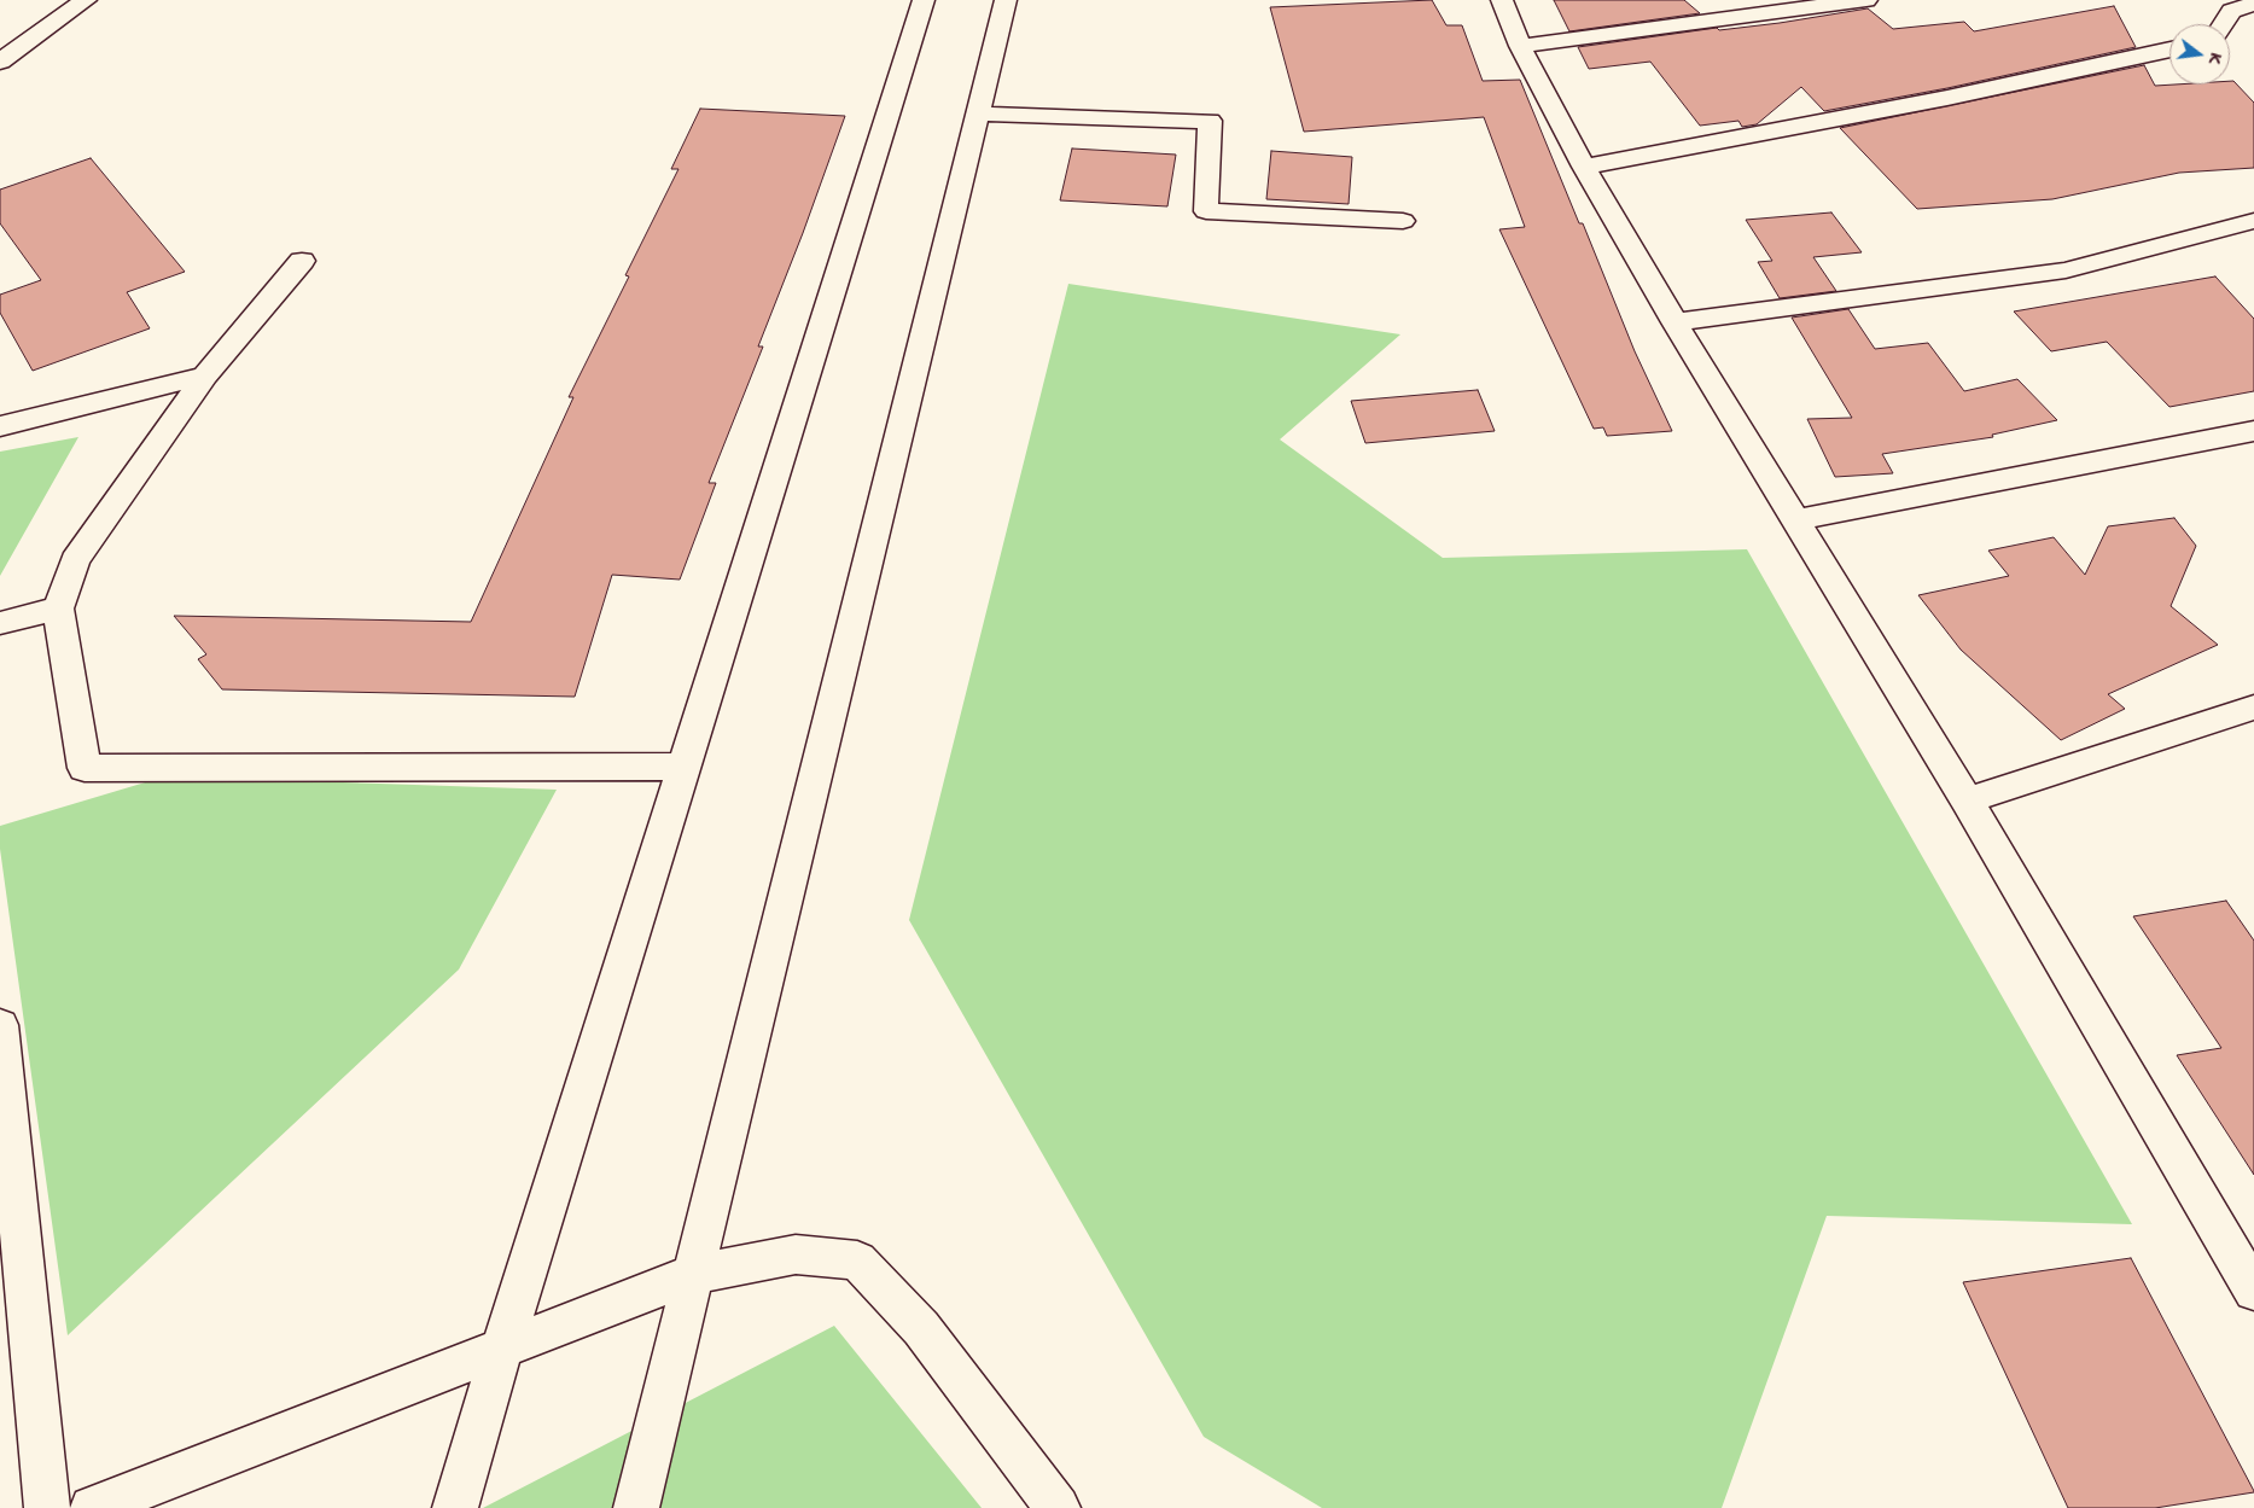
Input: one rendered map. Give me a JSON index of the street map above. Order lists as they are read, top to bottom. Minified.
{"north":"right"}
